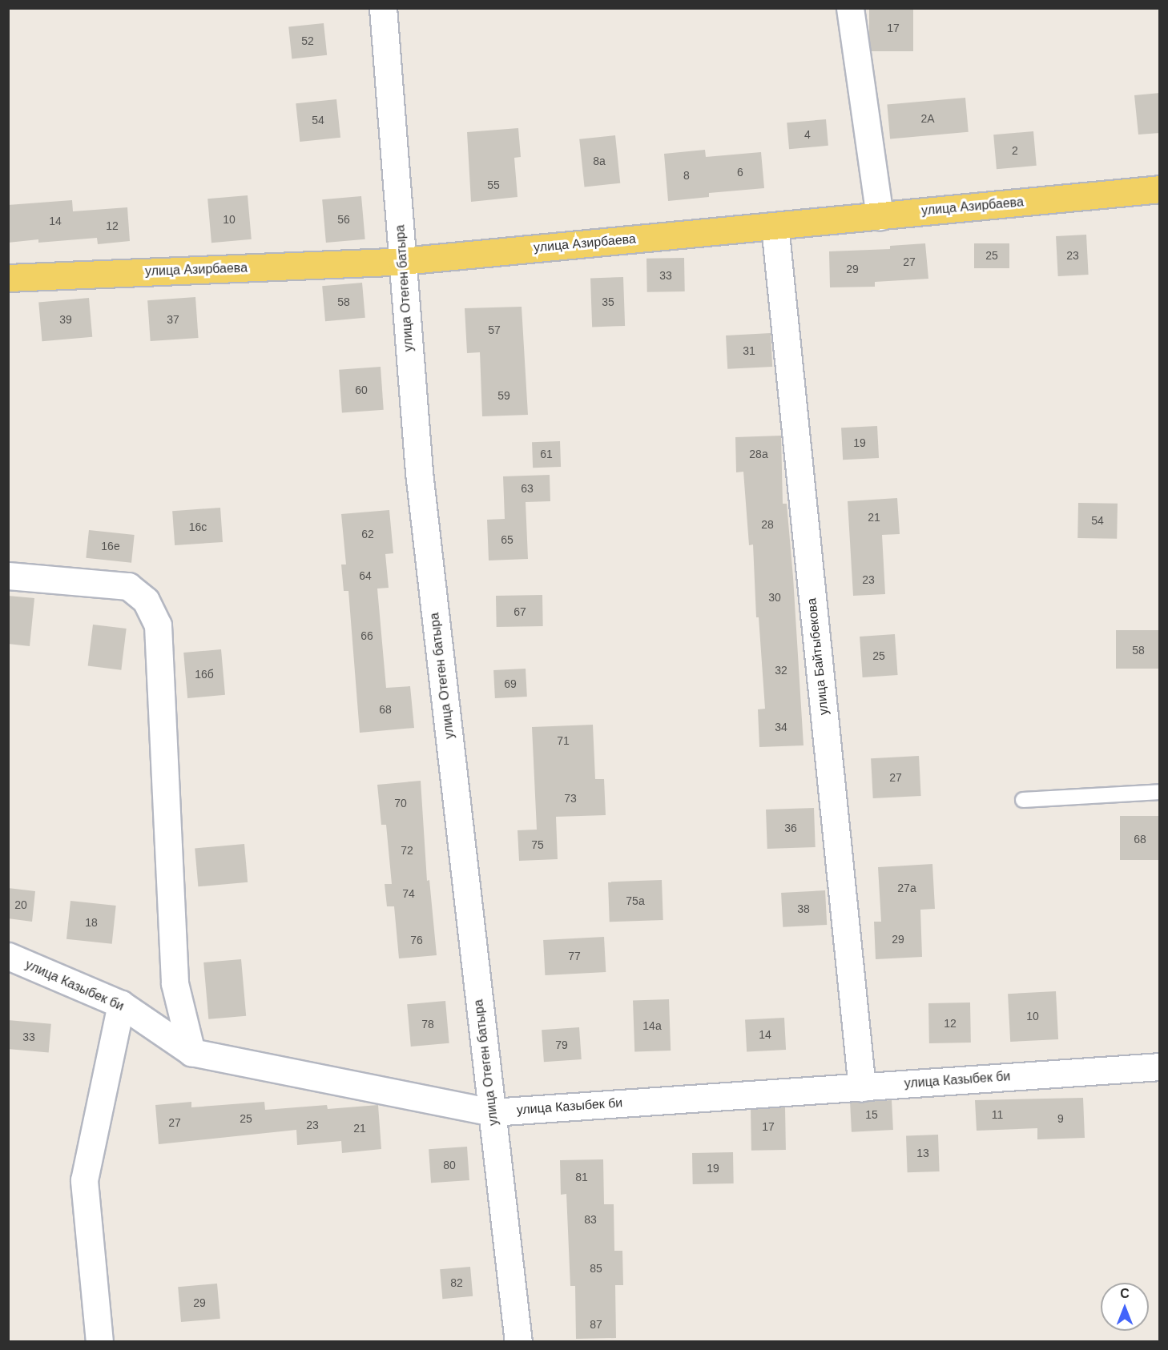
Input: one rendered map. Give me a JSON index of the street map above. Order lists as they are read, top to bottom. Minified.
{"streets":{"main road":["улица Азирбаева"],"street":["улица Отеген батыра","улица Байтыбекова","улица Казыбек би"]},"crossings":[["улица Азирбаева","улица Отеген батыра"],["улица Азирбаева","улица Байтыбекова"],["улица Отеген батыра","улица Казыбек би"],["улица Байтыбекова","улица Казыбек би"]],"house_numbers":["17","52","2А","54","4","2","8а","6","8","55","10","56","14","12","25","23","27","29","33","58","35","39","37","57","31","60","59","19","61","28а","63","21","54","28","16с","62","65","16е","64","23","30","67","66","58","25","32","16б","69","68","34","71","27","73","70","36","68","75","72","27а","74","75а","20","38","18","29","76","77","10","12","78","14а","14","33","79","15","11","25","9","27","23","17","21","13","80","19","81","83","85","82","29","87"],"north":"top"}
